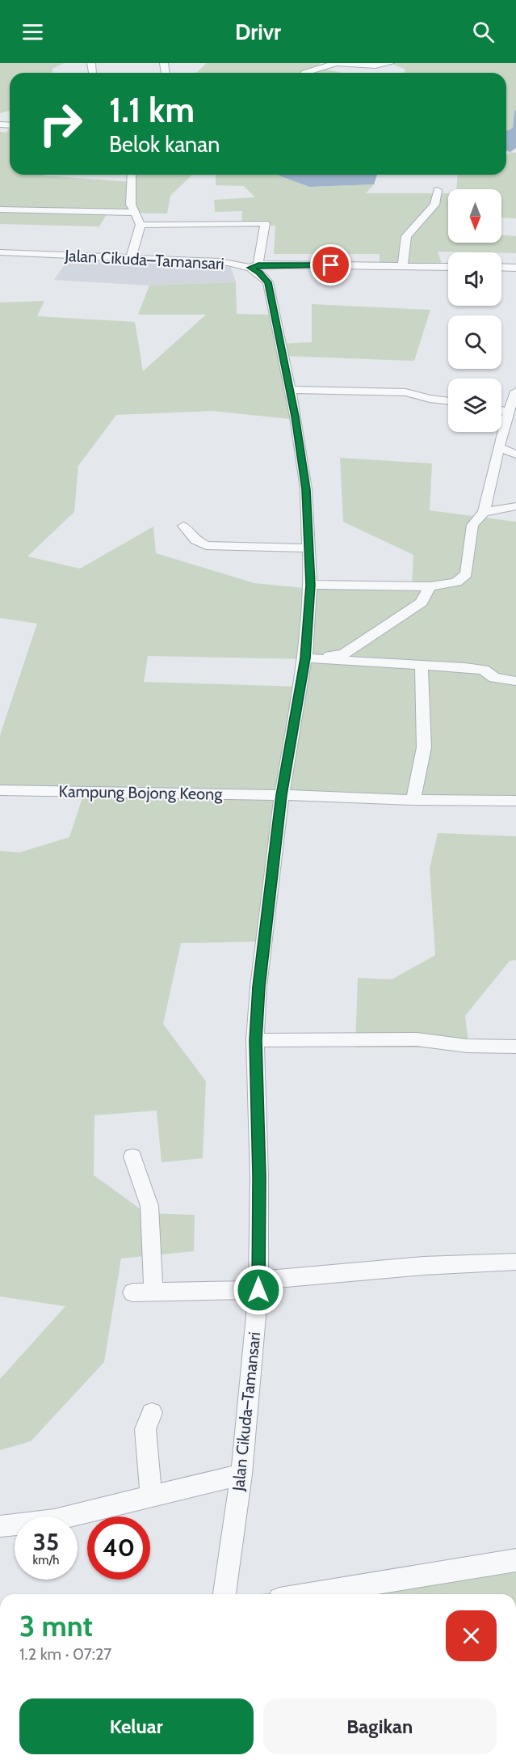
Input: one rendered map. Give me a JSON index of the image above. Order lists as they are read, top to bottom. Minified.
{"streets":{"street":["Jalan Cikuda–Tamansari","Kampung Bojong Keong"]},"crossings":[["Jalan Cikuda–Tamansari","Kampung Bojong Keong"]],"north":"bottom","page":{"header":"Drivr","turn":["1.1 km","Belok kanan"],"speed":"35 km/h","limit":"40","heading":["3 mnt","1.2 km · 07:27"],"buttons":["Keluar","Bagikan"]}}
